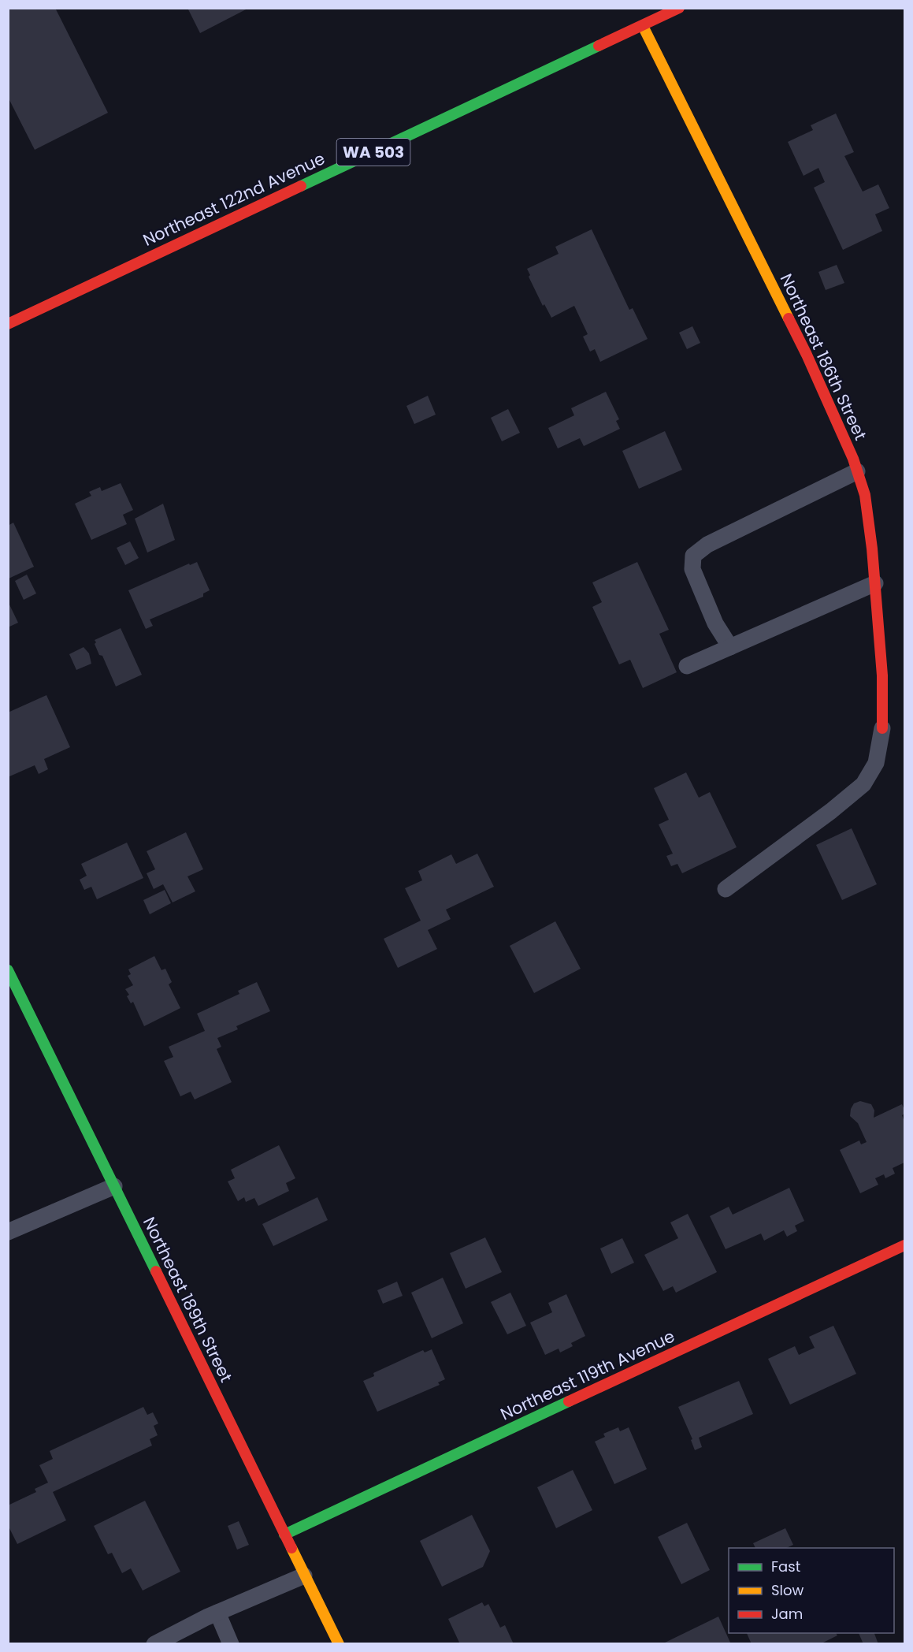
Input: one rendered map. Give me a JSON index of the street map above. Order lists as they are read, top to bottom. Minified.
{"streets":{"main road":["WA 503","Northeast 122nd Avenue","Northeast 186th Street","Northeast 189th Street","Northeast 119th Avenue"]},"crossings":[["Northeast 122nd Avenue","Northeast 186th Street"],["Northeast 189th Street","Northeast 119th Avenue"]],"legend":["Fast","Slow","Jam"]}
